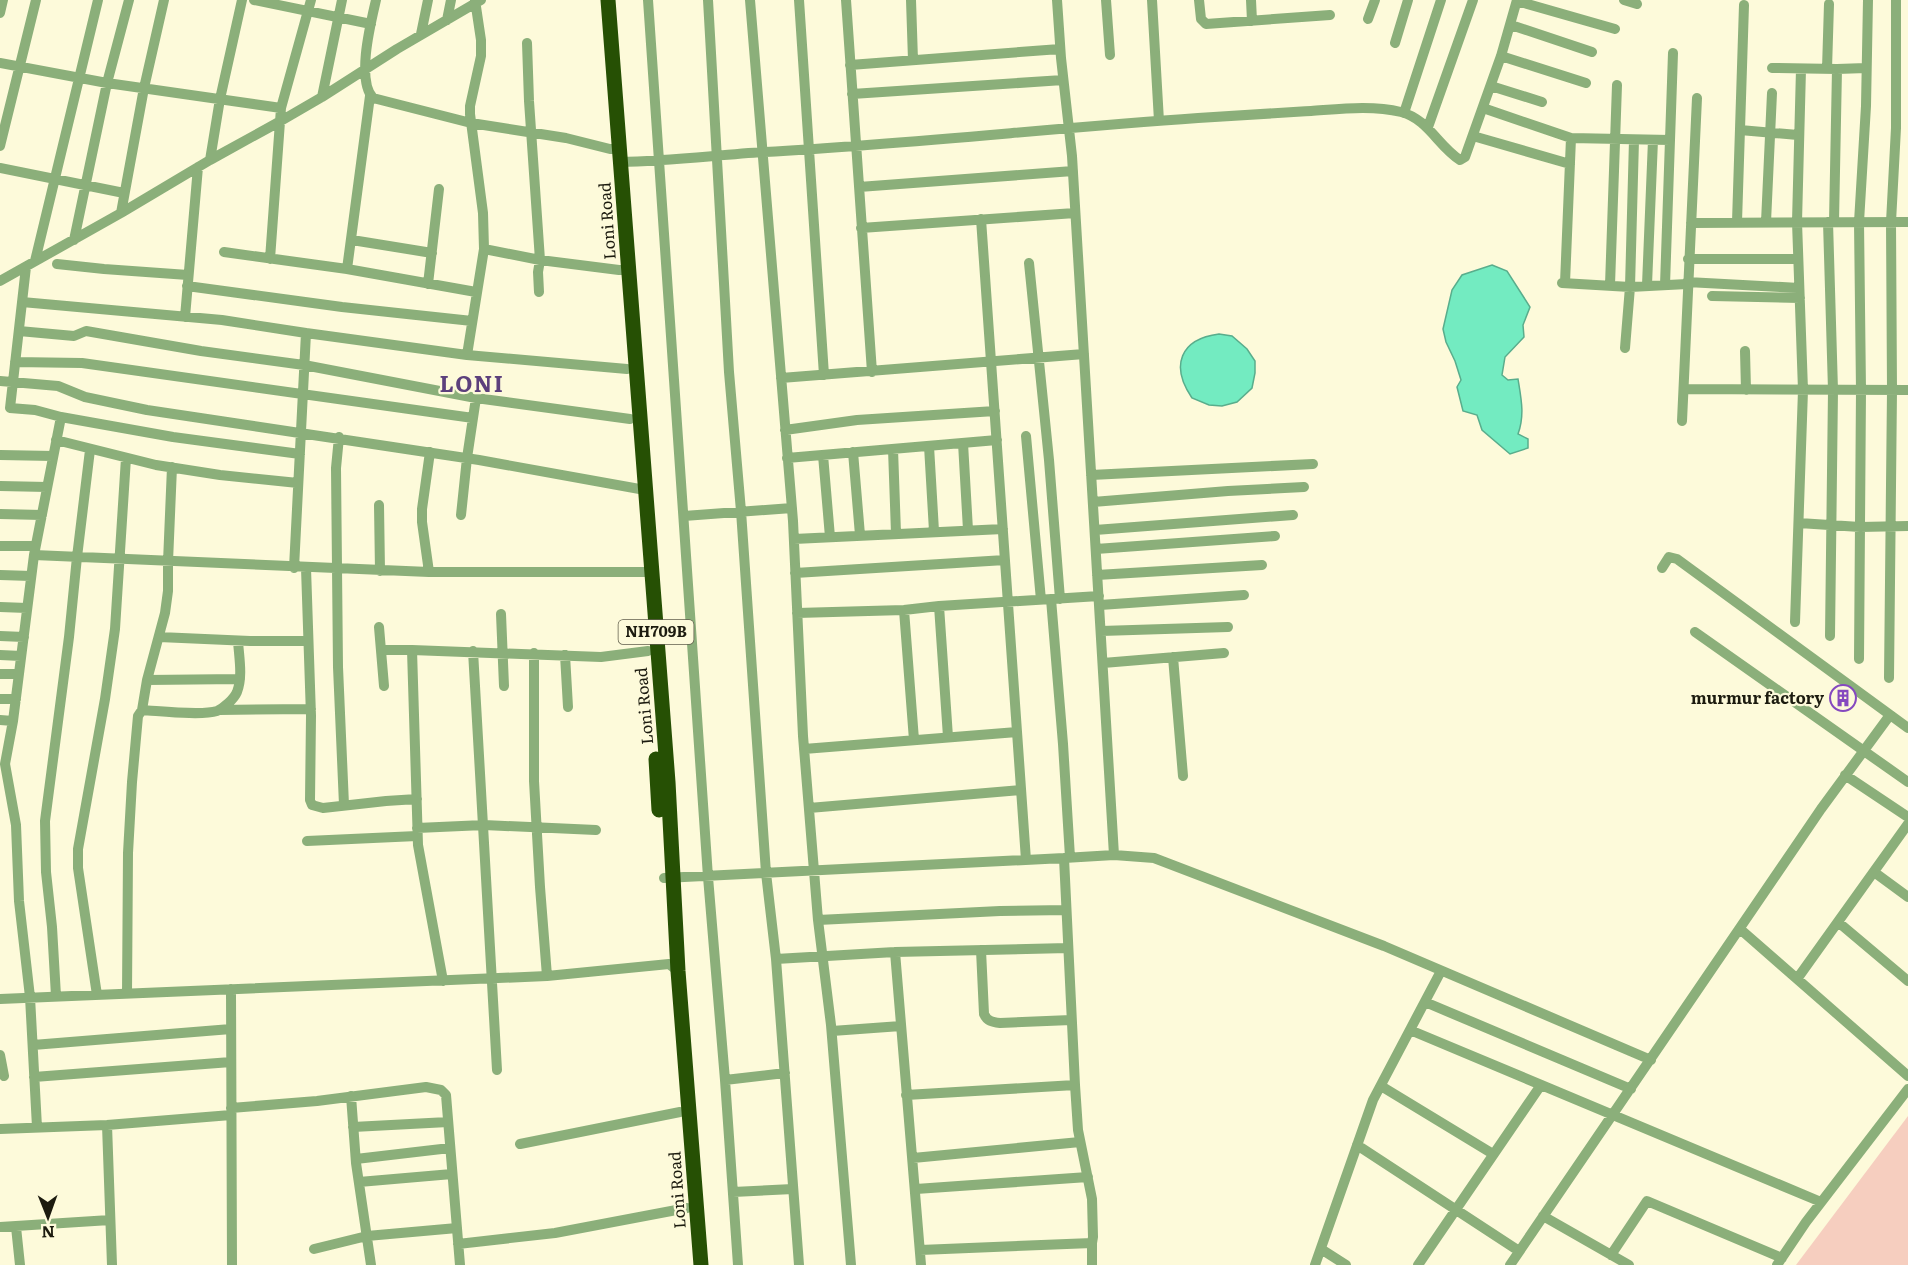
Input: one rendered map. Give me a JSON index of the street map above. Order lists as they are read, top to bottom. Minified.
{"streets":{"highway":["Loni Road","NH709B"]},"districts":["LONI"],"places":{"building":["murmur factory"]},"north":"bottom"}
